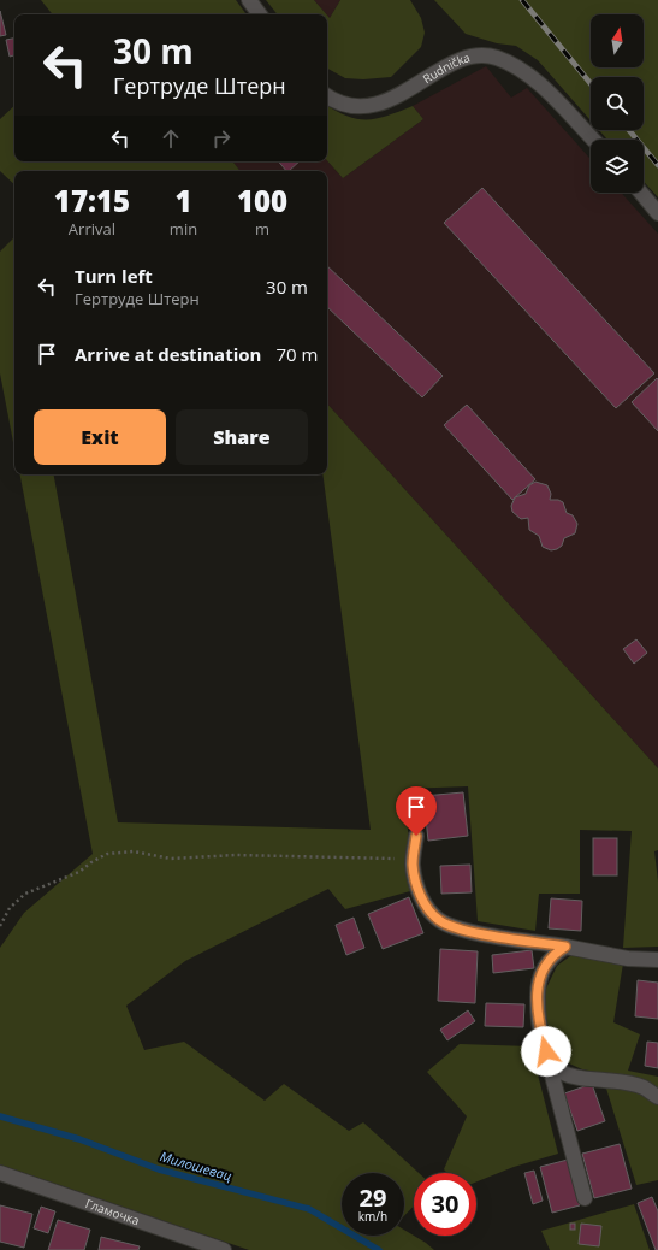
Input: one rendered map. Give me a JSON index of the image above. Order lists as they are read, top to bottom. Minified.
{"streets":{"street":["Rudnička","Гламочка"]},"water":["Милошевац"],"north":"top","page":{"turn":["30 m","Гертруде Штерн"],"eta":["17:15","Arrival","1","min","100","m"],"list":[{"name":"Turn left","note":"Гертруде Штерн","value":"30 m"},{"name":"Arrive at destination","value":"70 m"}],"buttons":["Exit","Share"],"speed":"29 km/h","limit":"30"}}
